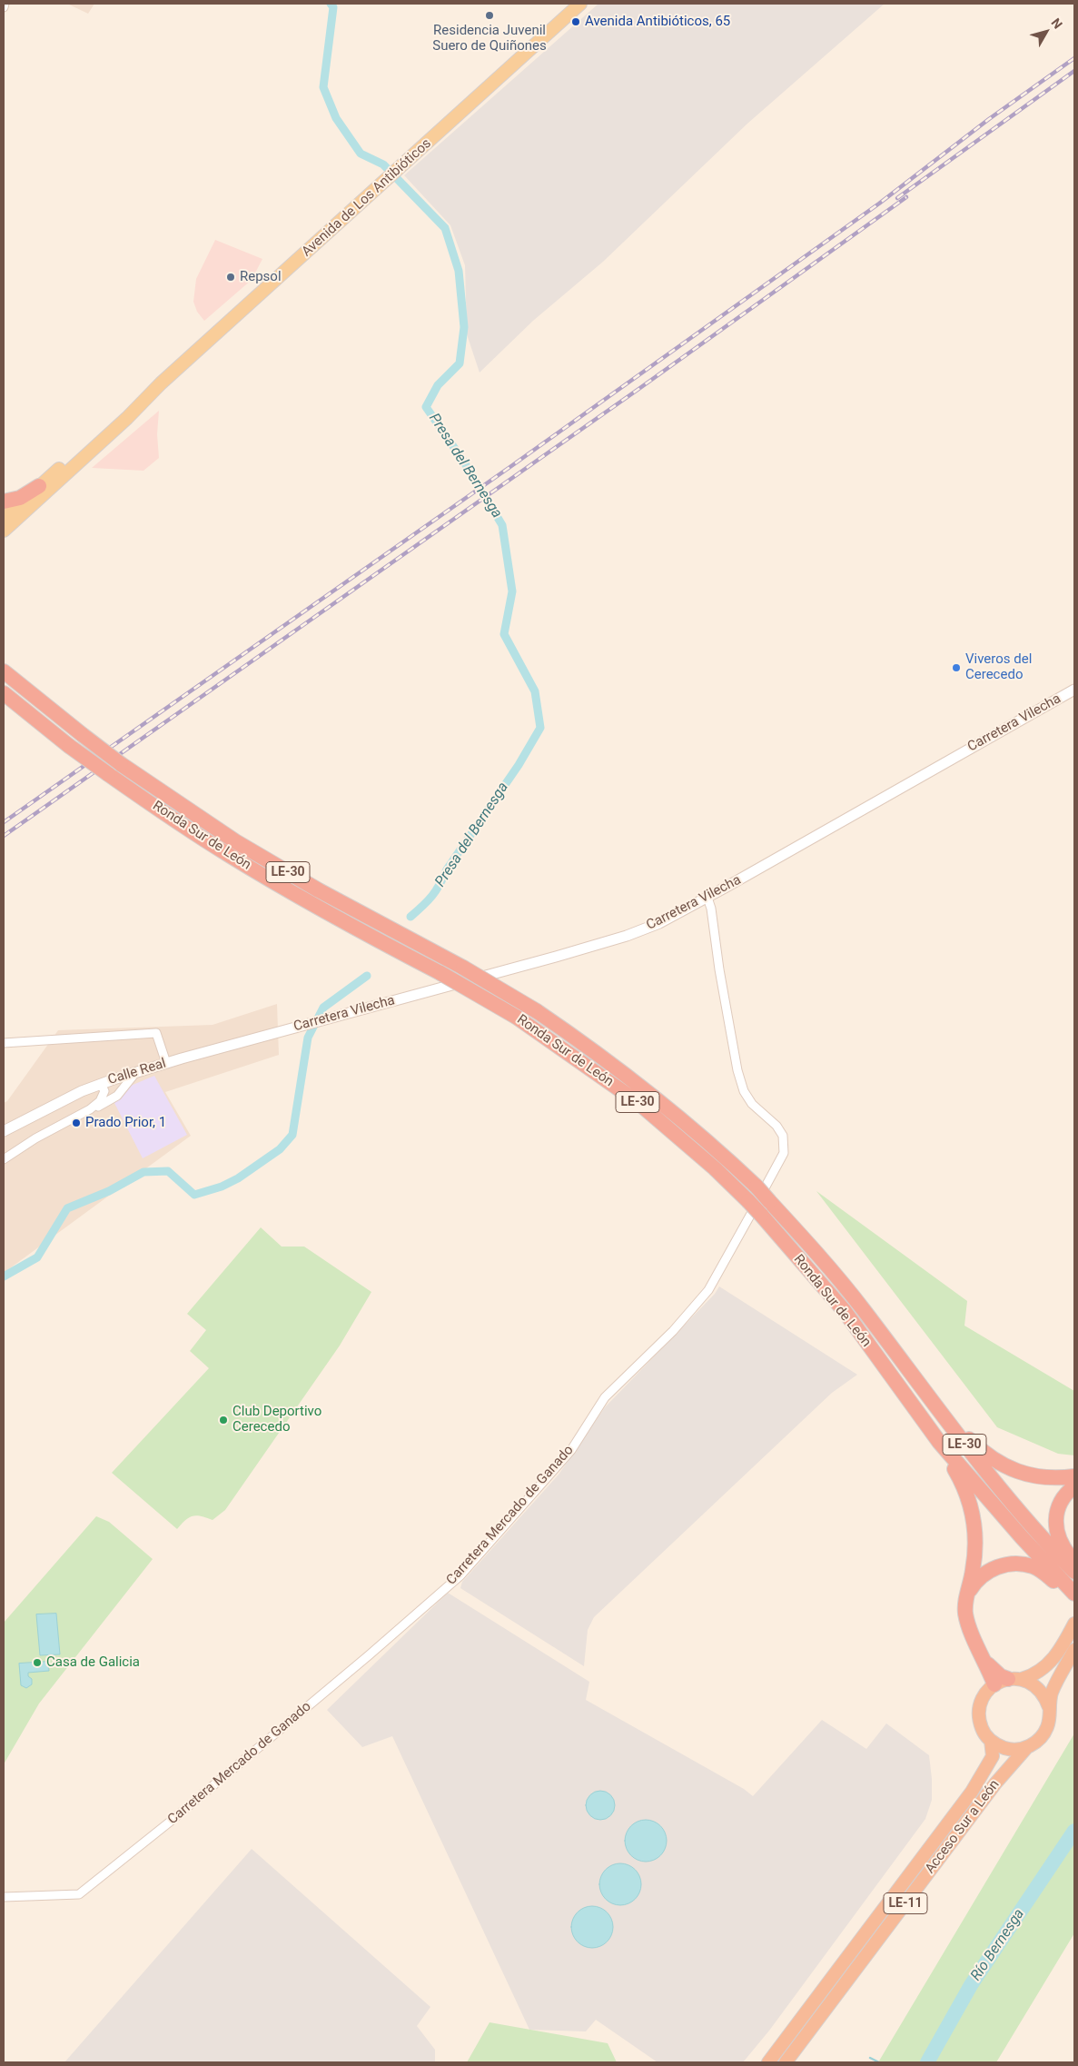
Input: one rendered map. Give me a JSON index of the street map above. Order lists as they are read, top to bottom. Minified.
{"streets":{"highway":["Ronda Sur de León","LE-30","Acceso Sur a León","LE-11"],"main road":["Avenida de Los Antibióticos"],"street":["Carretera Vilecha","Calle Real","Carretera Mercado de Ganado"]},"crossings":[["Carretera Vilecha","Calle Real"],["Carretera Vilecha","Carretera Mercado de Ganado"],["Acceso Sur a León","LE-11"]],"water":["Presa del Bernesga","Río Bernesga"],"places":["Residencia Juvenil Suero de Quiñones","Avenida Antibióticos, 65","Repsol","Viveros del Cerecedo","Prado Prior, 1","Club Deportivo Cerecedo","Casa de Galicia"],"north":"top right"}
